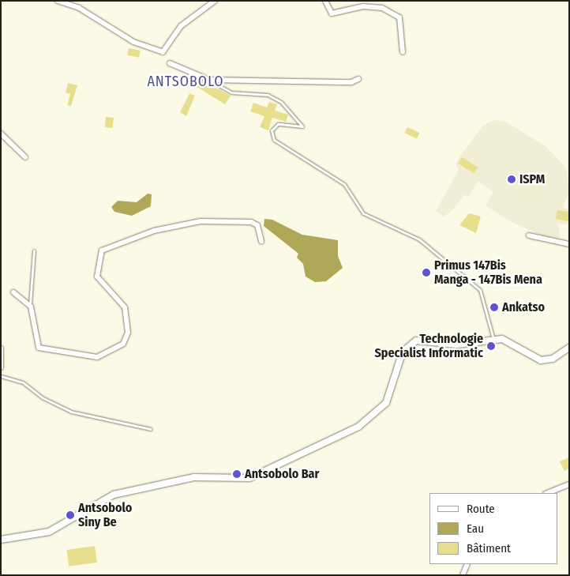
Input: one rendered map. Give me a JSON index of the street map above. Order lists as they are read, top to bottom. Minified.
{"districts":["ANTSOBOLO"],"places":["ISPM","Primus 147Bis Manga - 147Bis Mena","Ankatso","Technologie Specialist Informatic","Antsobolo Bar","Antsobolo Siny Be"],"legend":["Route","Eau","Bâtiment"]}
